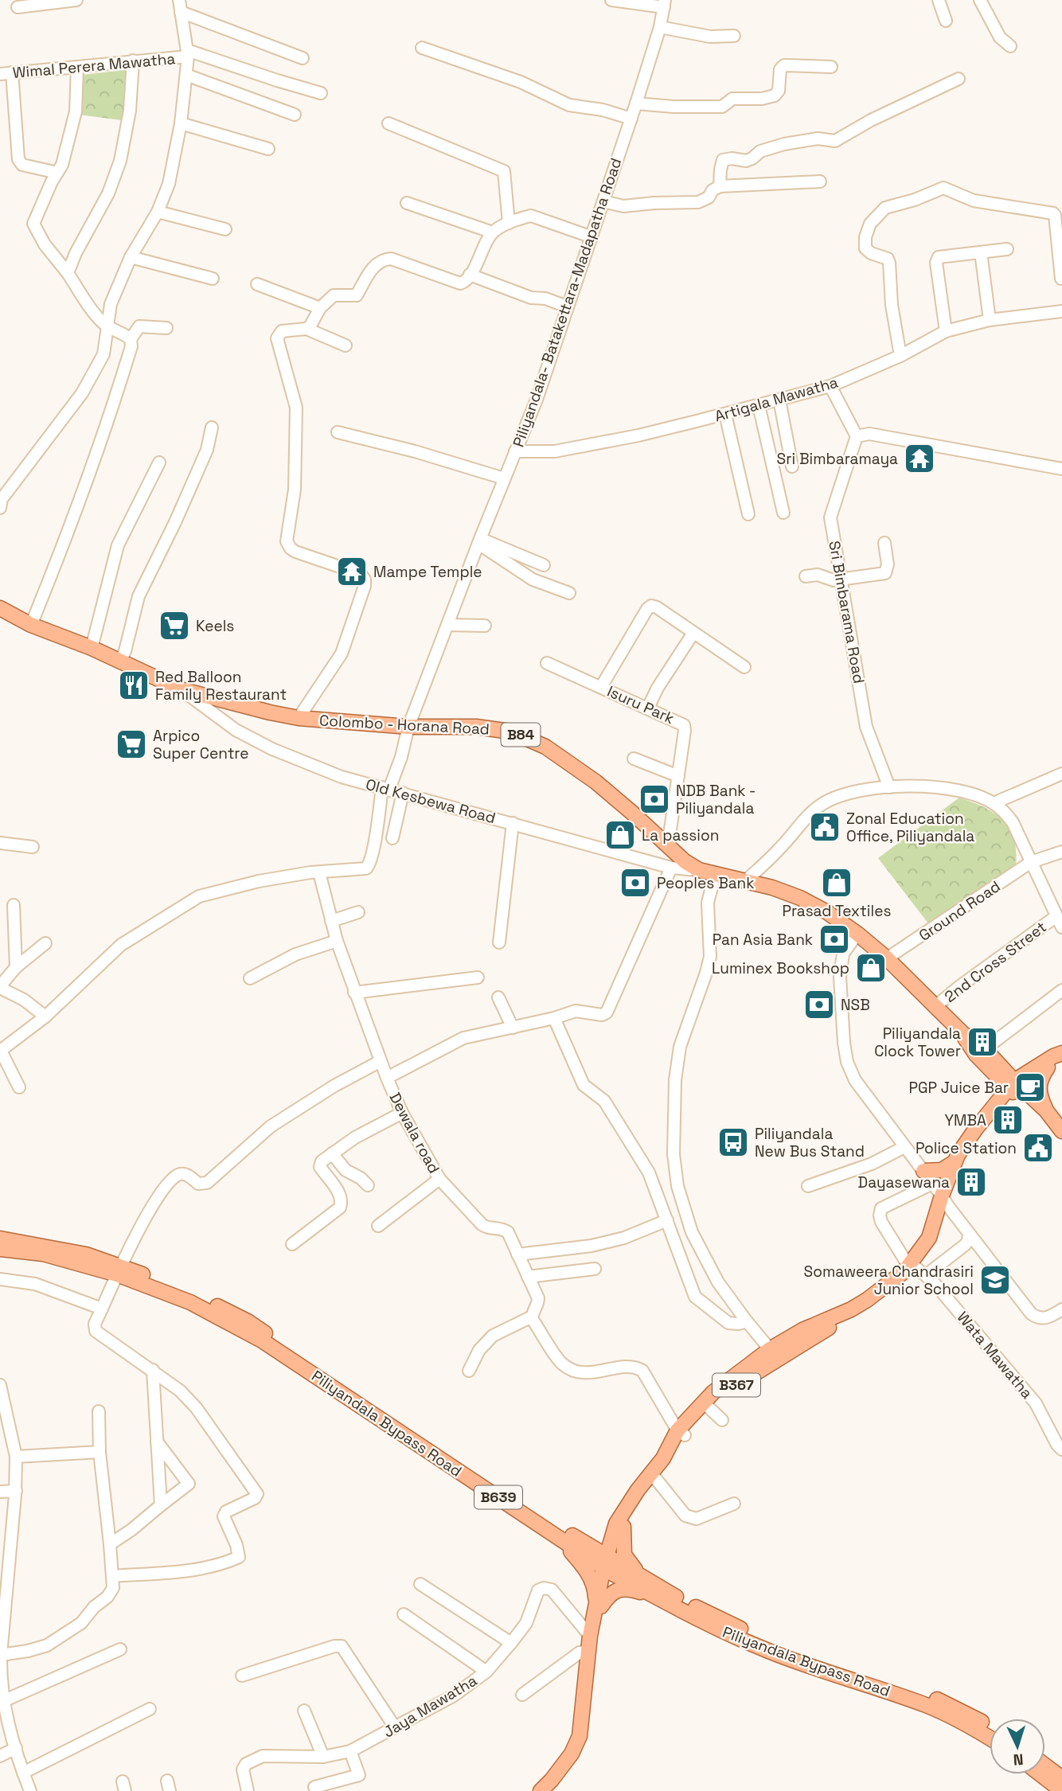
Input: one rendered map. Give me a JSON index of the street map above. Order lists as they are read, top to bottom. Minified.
{"streets":{"main road":["Colombo - Horana Road","B84","B367","Piliyandala Bypass Road","B639"],"street":["Wimal Perera Mawatha","Piliyandala- Batakettara-Madapatha Road","Artigala Mawatha","Sri Bimbarama Road","Isuru Park","Old Kesbewa Road","Ground Road","2nd Cross Street","Dewala road","Wata Mawatha","Jaya Mawatha"]},"crossings":[["Piliyandala- Batakettara-Madapatha Road","Artigala Mawatha"],["Piliyandala- Batakettara-Madapatha Road","Colombo - Horana Road"],["Piliyandala- Batakettara-Madapatha Road","Old Kesbewa Road"],["Isuru Park","Colombo - Horana Road"],["Colombo - Horana Road","B84"],["Colombo - Horana Road","Old Kesbewa Road"],["Colombo - Horana Road","Ground Road"],["Colombo - Horana Road","2nd Cross Street"],["B84","B367"],["Wata Mawatha","B367"],["B367","Piliyandala Bypass Road"],["B367","Jaya Mawatha"]],"places":{"temple":["Sri Bimbaramaya","Mampe Temple"],"supermarket":["Keels","Arpico Super Centre"],"restaurant":["Red Balloon Family Restaurant"],"bank":["NDB Bank - Piliyandala","Peoples Bank","Pan Asia Bank","NSB"],"public building":["Zonal Education Office, Piliyandala","Police Station"],"shop":["La passion","Prasad Textiles","Luminex Bookshop"],"building":["Piliyandala Clock Tower","YMBA","Dayasewana"],"cafe":["PGP Juice Bar"],"bus stop":["Piliyandala New Bus Stand"],"school or university":["Somaweera Chandrasiri Junior School"]},"north":"bottom"}
